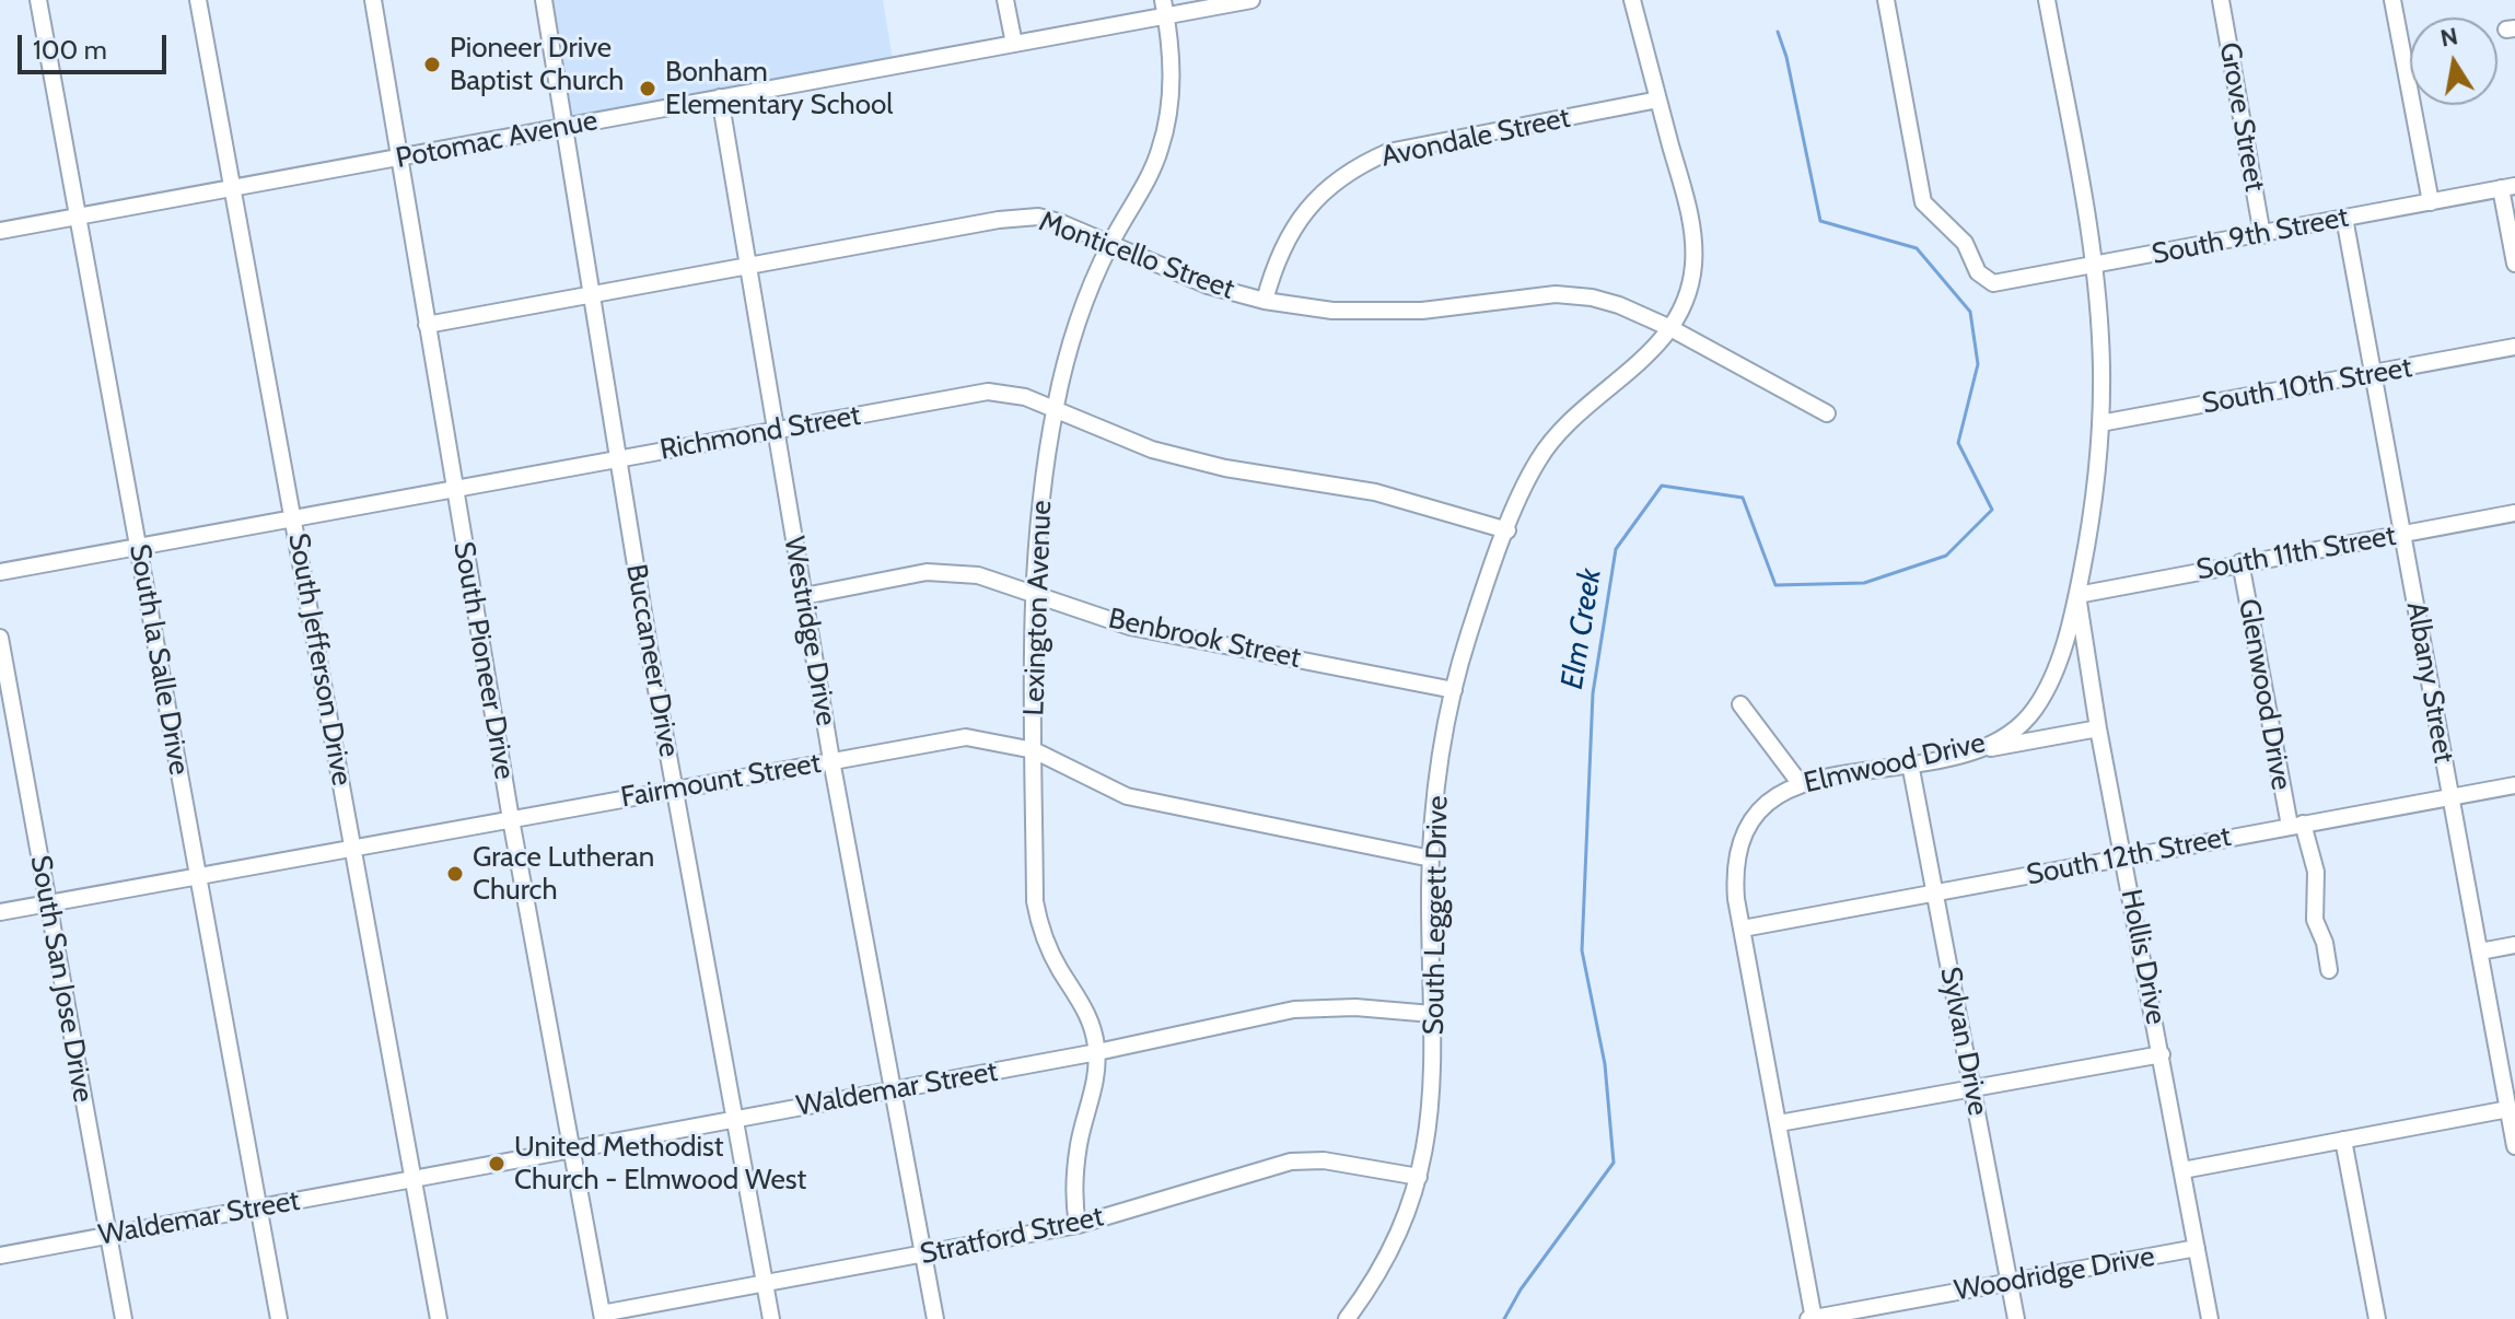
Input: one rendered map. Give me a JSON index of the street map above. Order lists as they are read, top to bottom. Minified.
{"streets":{"street":["Grove Street","Avondale Street","Potomac Avenue","South 9th Street","Monticello Street","South 10th Street","Richmond Street","South 11th Street","Lexington Avenue","Westridge Drive","Benbrook Street","South la Salle Drive","South Jefferson Drive","South Pioneer Drive","Buccaneer Drive","Albany Street","Glenwood Drive","Elmwood Drive","Fairmount Street","South 12th Street","South Leggett Drive","Hollis Drive","South San Jose Drive","Sylvan Drive","Waldemar Street","Stratford Street","Woodridge Drive"]},"crossings":[["Grove Street","South 9th Street"],["Avondale Street","Monticello Street"],["Avondale Street","South Leggett Drive"],["Potomac Avenue","Lexington Avenue"],["Potomac Avenue","Westridge Drive"],["Potomac Avenue","South la Salle Drive"],["Potomac Avenue","South Jefferson Drive"],["Potomac Avenue","South Pioneer Drive"],["Potomac Avenue","Buccaneer Drive"],["South 9th Street","Albany Street"],["South 9th Street","Elmwood Drive"],["Monticello Street","Lexington Avenue"],["Monticello Street","Westridge Drive"],["Monticello Street","South Pioneer Drive"],["Monticello Street","Buccaneer Drive"],["Monticello Street","South Leggett Drive"],["South 10th Street","Albany Street"],["South 10th Street","Elmwood Drive"],["Richmond Street","Lexington Avenue"],["Richmond Street","Westridge Drive"],["Richmond Street","South la Salle Drive"],["Richmond Street","South Jefferson Drive"],["Richmond Street","South Pioneer Drive"],["Richmond Street","Buccaneer Drive"],["Richmond Street","South Leggett Drive"],["South 11th Street","Albany Street"],["South 11th Street","Glenwood Drive"],["South 11th Street","Elmwood Drive"],["South 11th Street","Hollis Drive"],["Lexington Avenue","Benbrook Street"],["Lexington Avenue","Fairmount Street"],["Lexington Avenue","Waldemar Street"],["Lexington Avenue","Stratford Street"],["Westridge Drive","Benbrook Street"],["Westridge Drive","Fairmount Street"],["Westridge Drive","Waldemar Street"],["Westridge Drive","Stratford Street"],["Benbrook Street","South Leggett Drive"],["South la Salle Drive","Fairmount Street"],["South la Salle Drive","Waldemar Street"],["South Jefferson Drive","Fairmount Street"],["South Jefferson Drive","Waldemar Street"],["South Pioneer Drive","Fairmount Street"],["South Pioneer Drive","Waldemar Street"],["South Pioneer Drive","Stratford Street"],["Buccaneer Drive","Fairmount Street"],["Buccaneer Drive","Waldemar Street"],["Buccaneer Drive","Stratford Street"],["Albany Street","South 12th Street"],["Glenwood Drive","South 12th Street"],["Elmwood Drive","South 12th Street"],["Elmwood Drive","Hollis Drive"],["Elmwood Drive","Sylvan Drive"],["Elmwood Drive","Woodridge Drive"],["Fairmount Street","South Leggett Drive"],["Fairmount Street","South San Jose Drive"],["South 12th Street","Hollis Drive"],["South 12th Street","Sylvan Drive"],["South Leggett Drive","Waldemar Street"],["South Leggett Drive","Stratford Street"],["Hollis Drive","Woodridge Drive"],["South San Jose Drive","Waldemar Street"],["Sylvan Drive","Woodridge Drive"]],"water":["Elm Creek"],"places":["Pioneer Drive Baptist Church","Bonham Elementary School","Grace Lutheran Church","United Methodist Church - Elmwood West"],"scale_bar":"100 m","north":"top"}
